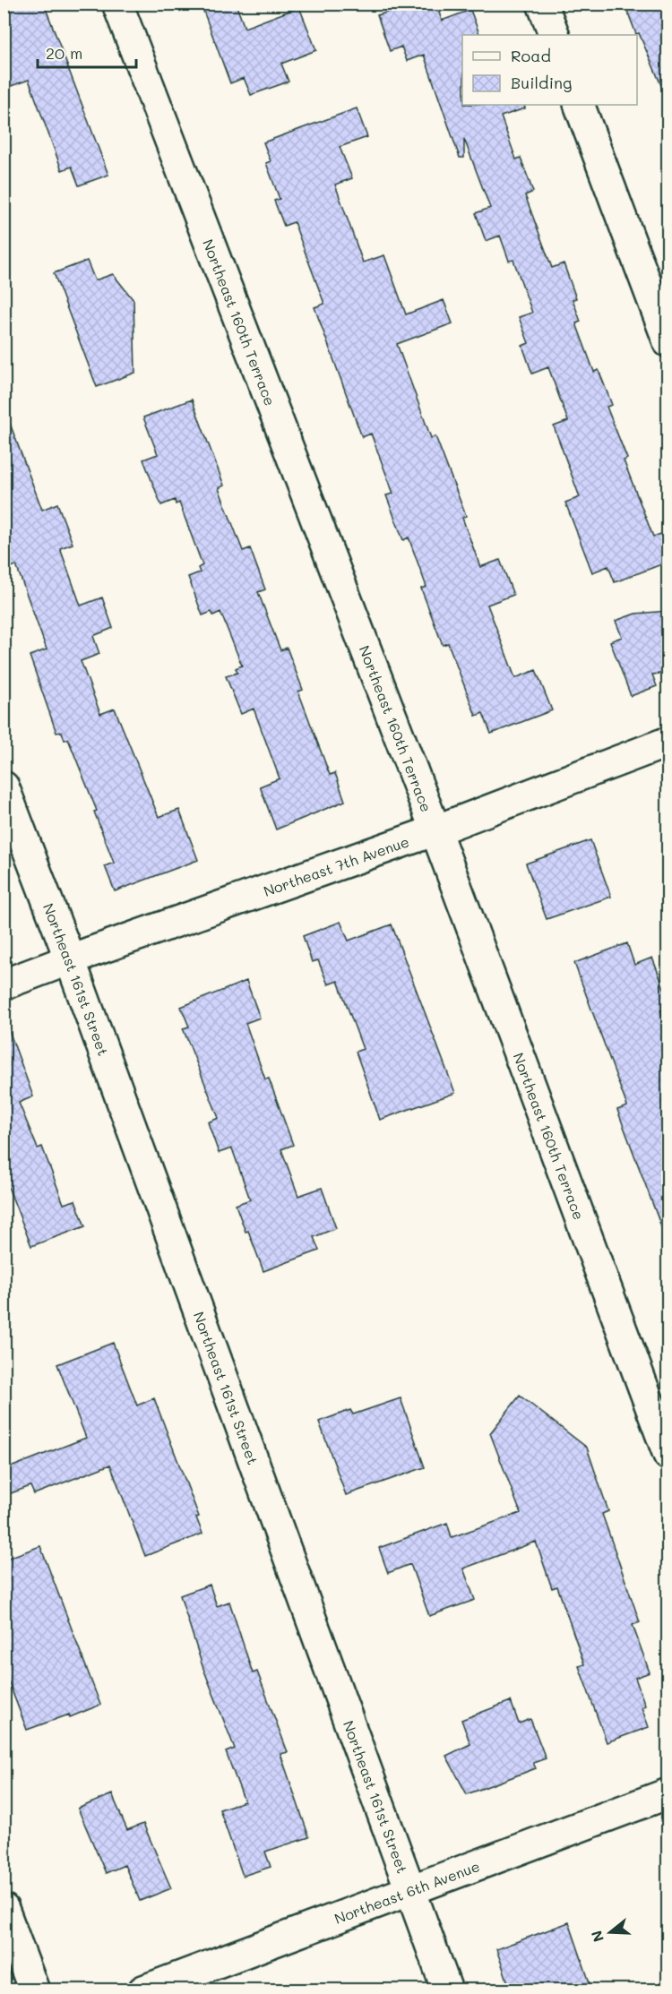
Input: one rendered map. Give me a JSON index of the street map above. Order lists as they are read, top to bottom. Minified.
{"streets":{"street":["Northeast 160th Terrace","Northeast 7th Avenue","Northeast 161st Street","Northeast 6th Avenue"]},"crossings":[["Northeast 160th Terrace","Northeast 7th Avenue"],["Northeast 7th Avenue","Northeast 161st Street"],["Northeast 161st Street","Northeast 6th Avenue"]],"legend":["Road","Building"],"scale_bar":"20 m","north":"left"}
